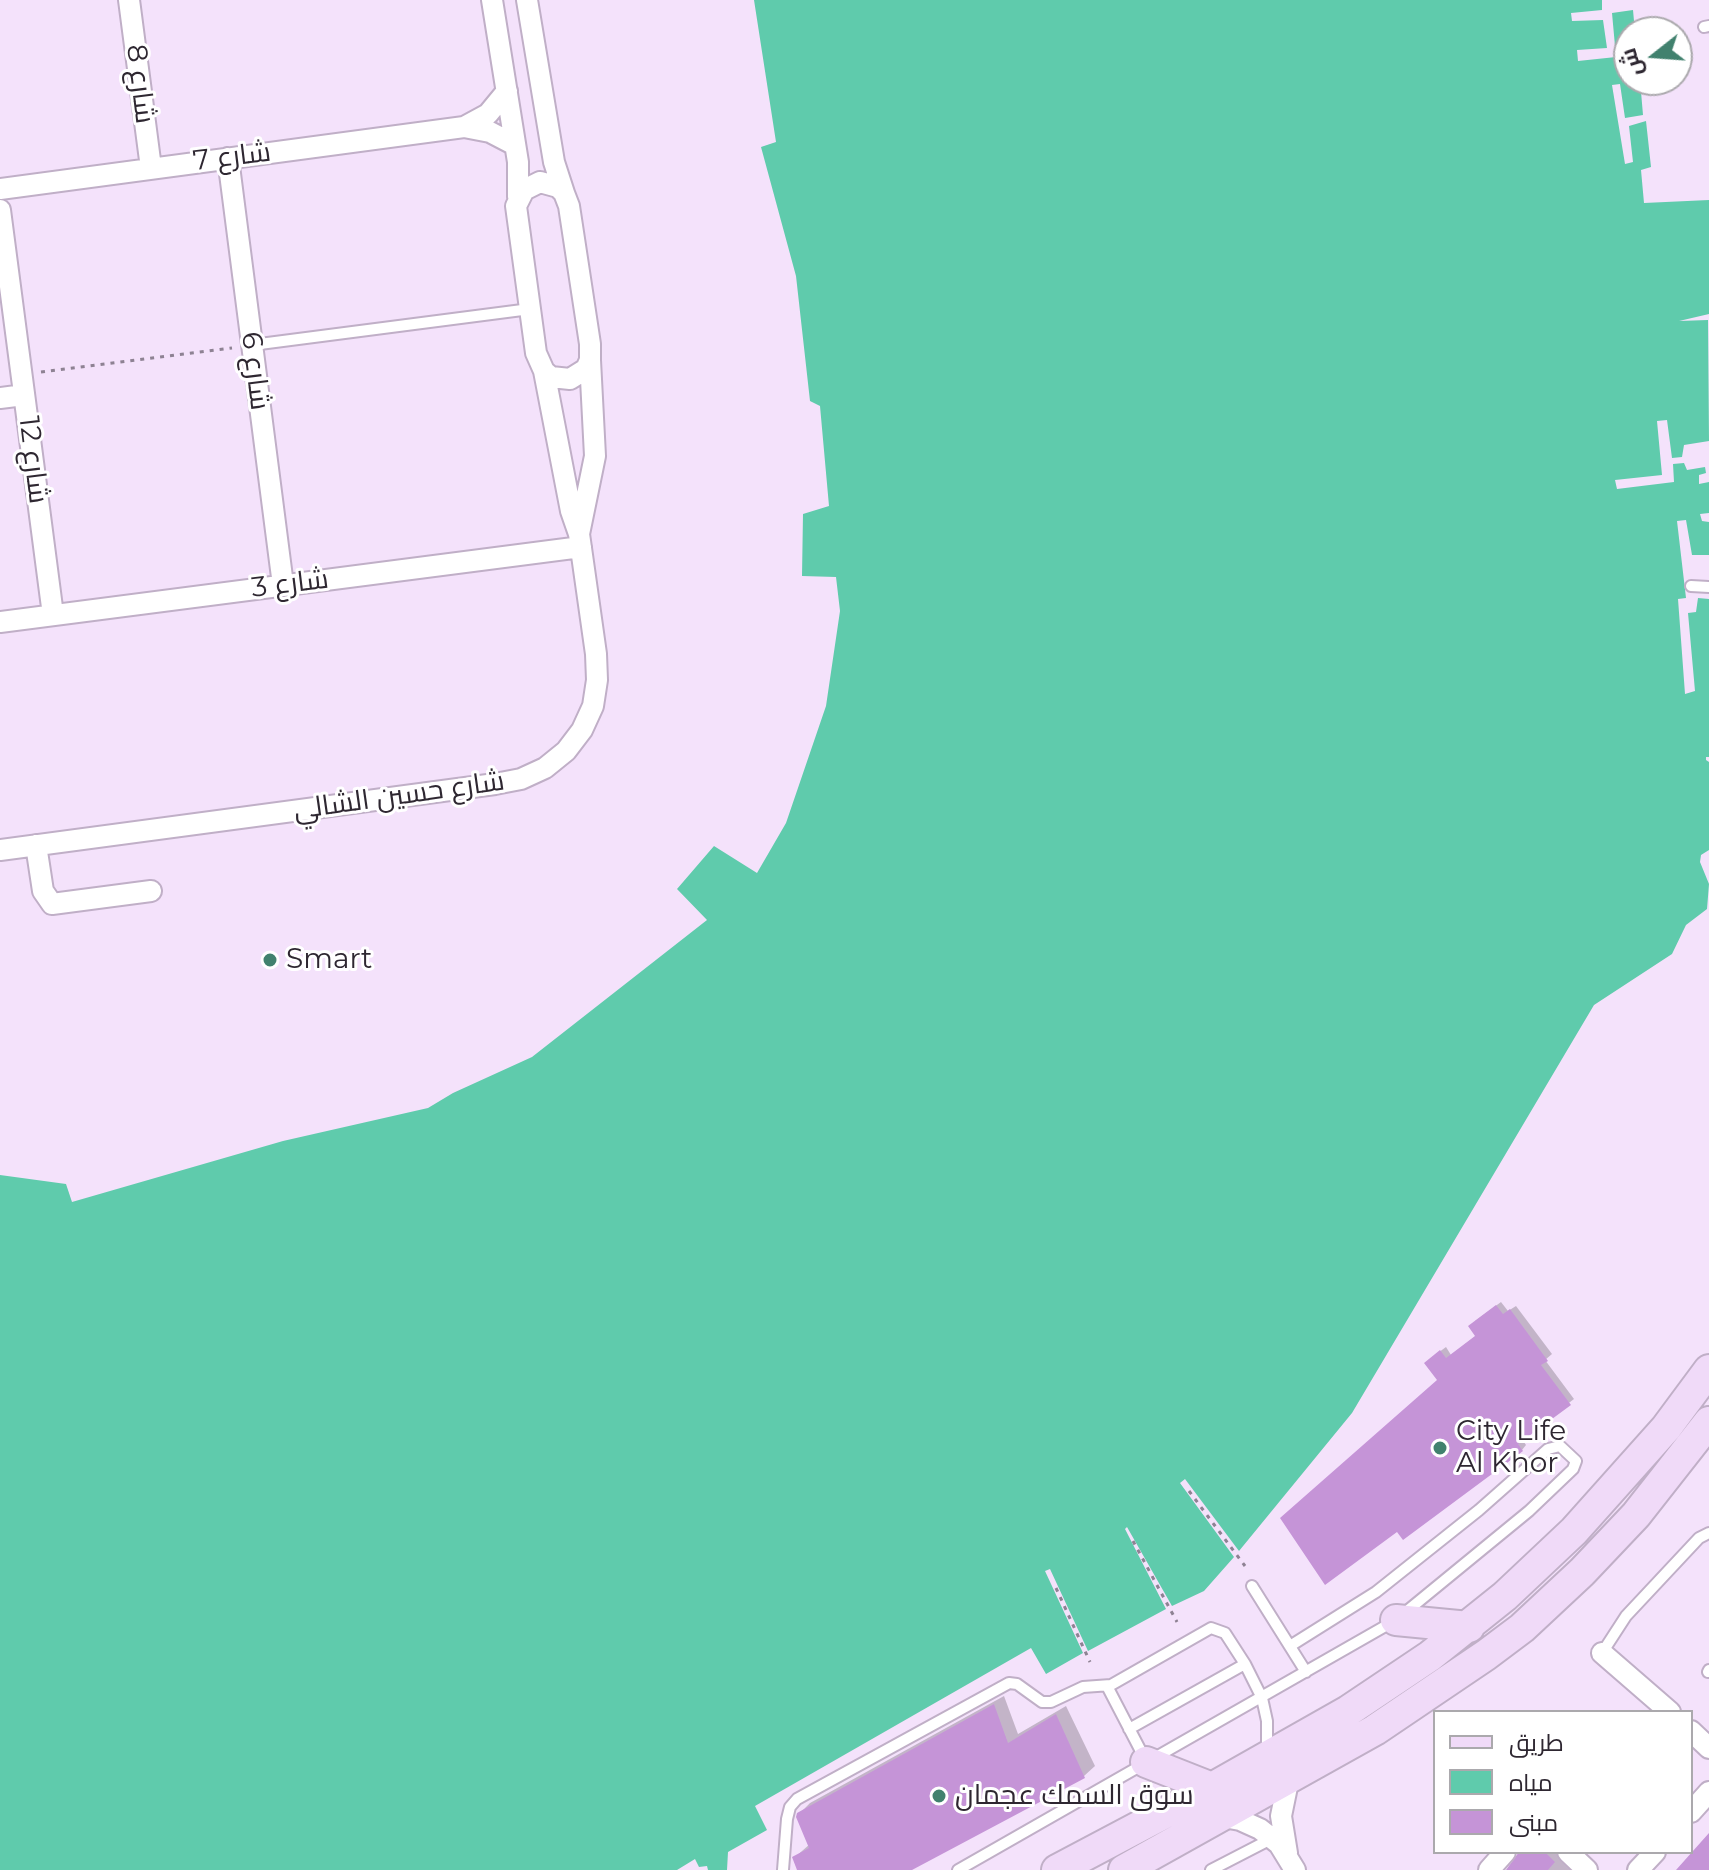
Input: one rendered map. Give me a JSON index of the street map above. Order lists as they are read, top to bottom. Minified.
{"streets":{"street":["شارع 8","شارع 7","شارع 6","شارع 12","شارع 3","شارع حسين الشالي"]},"crossings":[["شارع 8","شارع 7"],["شارع 7","شارع 6"],["شارع 7","شارع حسين الشالي"],["شارع 6","شارع 3"],["شارع 12","شارع 3"],["شارع 3","شارع حسين الشالي"]],"places":["Smart","City Life Al Khor","سوق السمك عجمان"],"legend":["طريق","مياه","مبنى"],"north":"left"}
